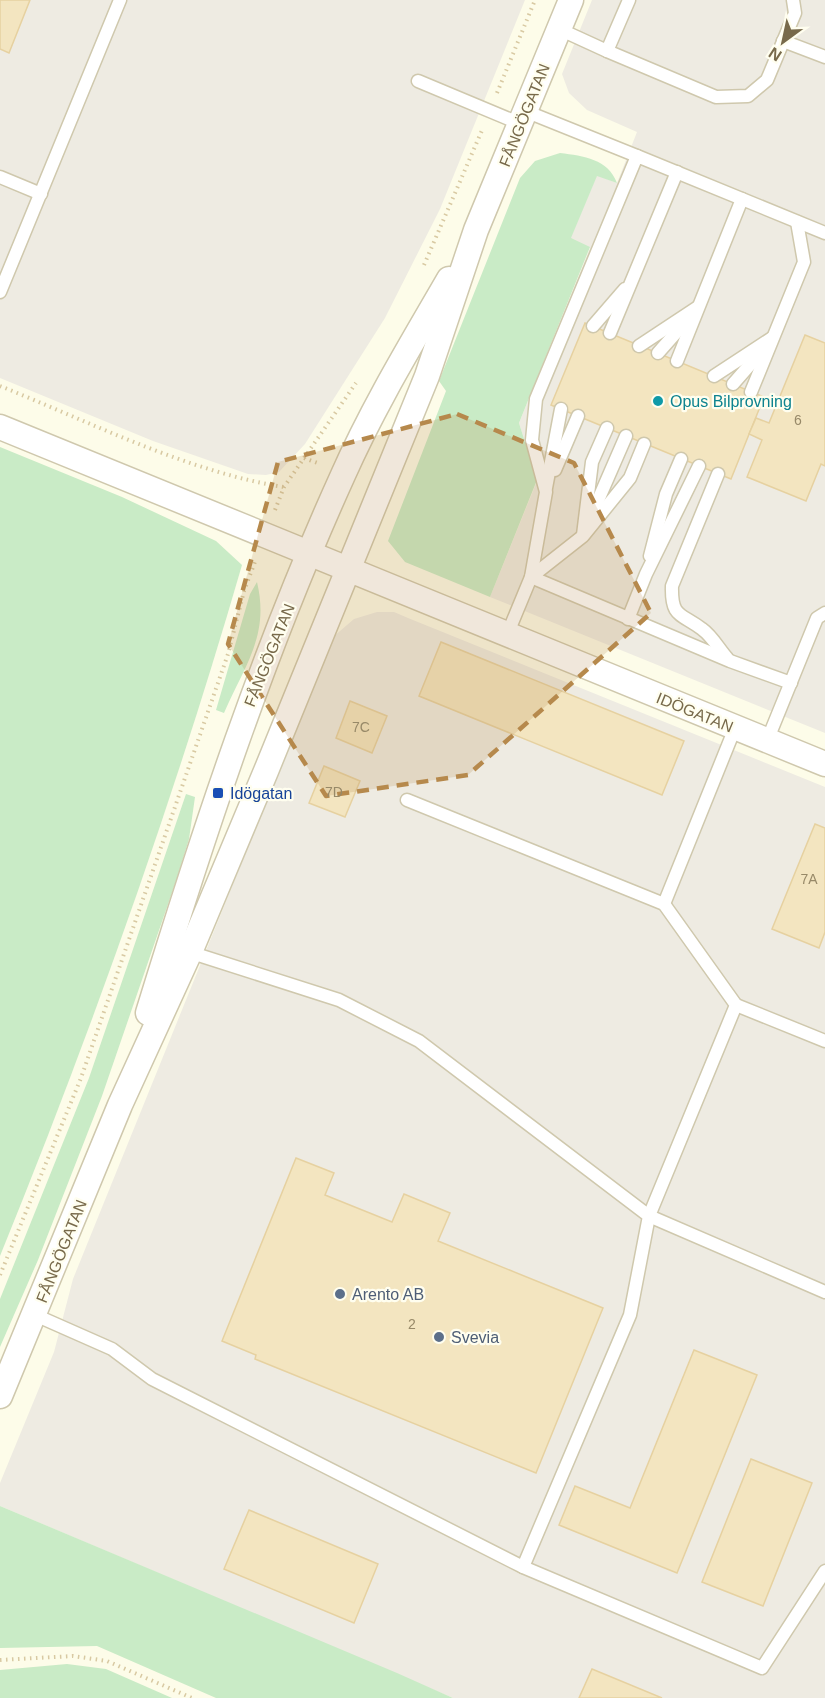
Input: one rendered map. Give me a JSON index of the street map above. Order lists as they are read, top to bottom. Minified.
{"streets":{"street":["FÅNGÖGATAN","IDÖGATAN"]},"crossings":[["FÅNGÖGATAN","IDÖGATAN"]],"places":{"other":["Opus Bilprovning","Arento AB","Svevia"],"transit":["Idögatan"]},"house_numbers":["6","7C","7D","7A","2"],"north":"bottom left"}
